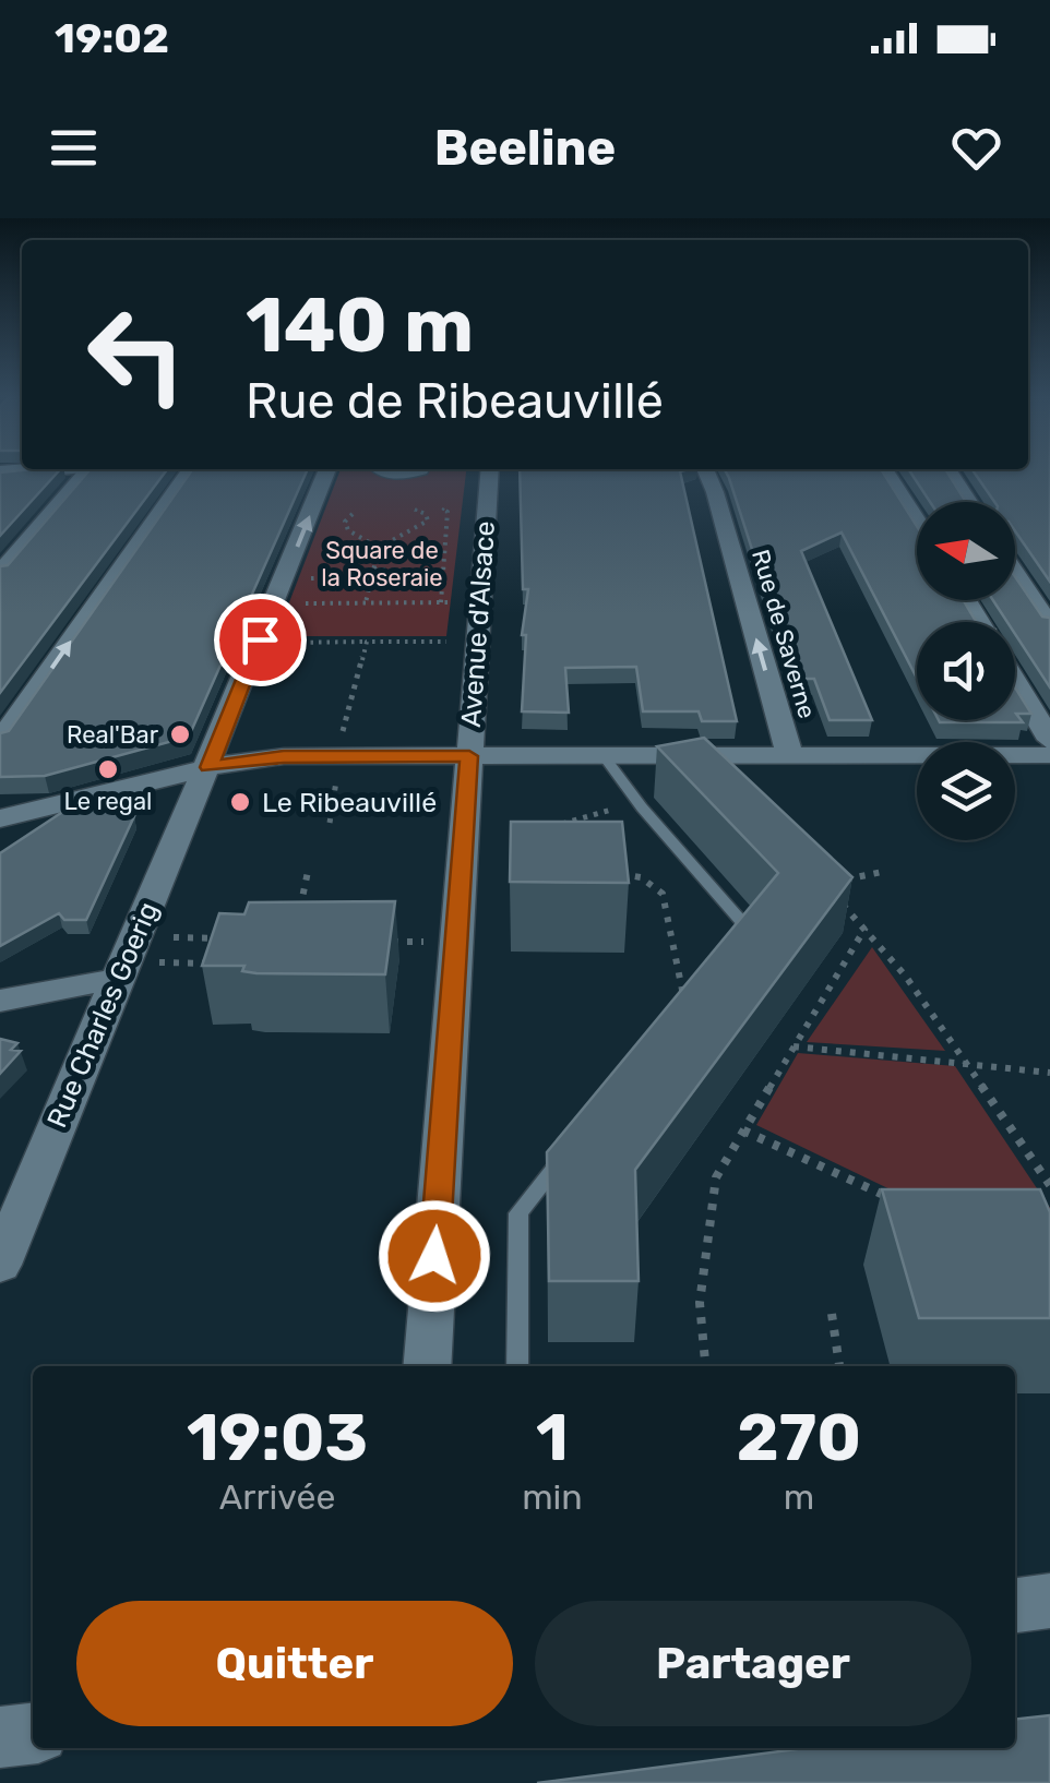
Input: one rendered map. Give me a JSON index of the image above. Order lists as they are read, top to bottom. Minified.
{"streets":{"street":["Avenue d'Alsace","Rue de Saverne","Rue Charles Goerig"]},"parks":["Square de la Roseraie"],"places":["Real'Bar","Le regal","Le Ribeauvillé"],"north":"left","page":{"status":"19:02","header":"Beeline","turn":["140 m","Rue de Ribeauvillé"],"eta":["19:03","Arrivée","1","min","270","m"],"buttons":["Quitter","Partager"]}}
